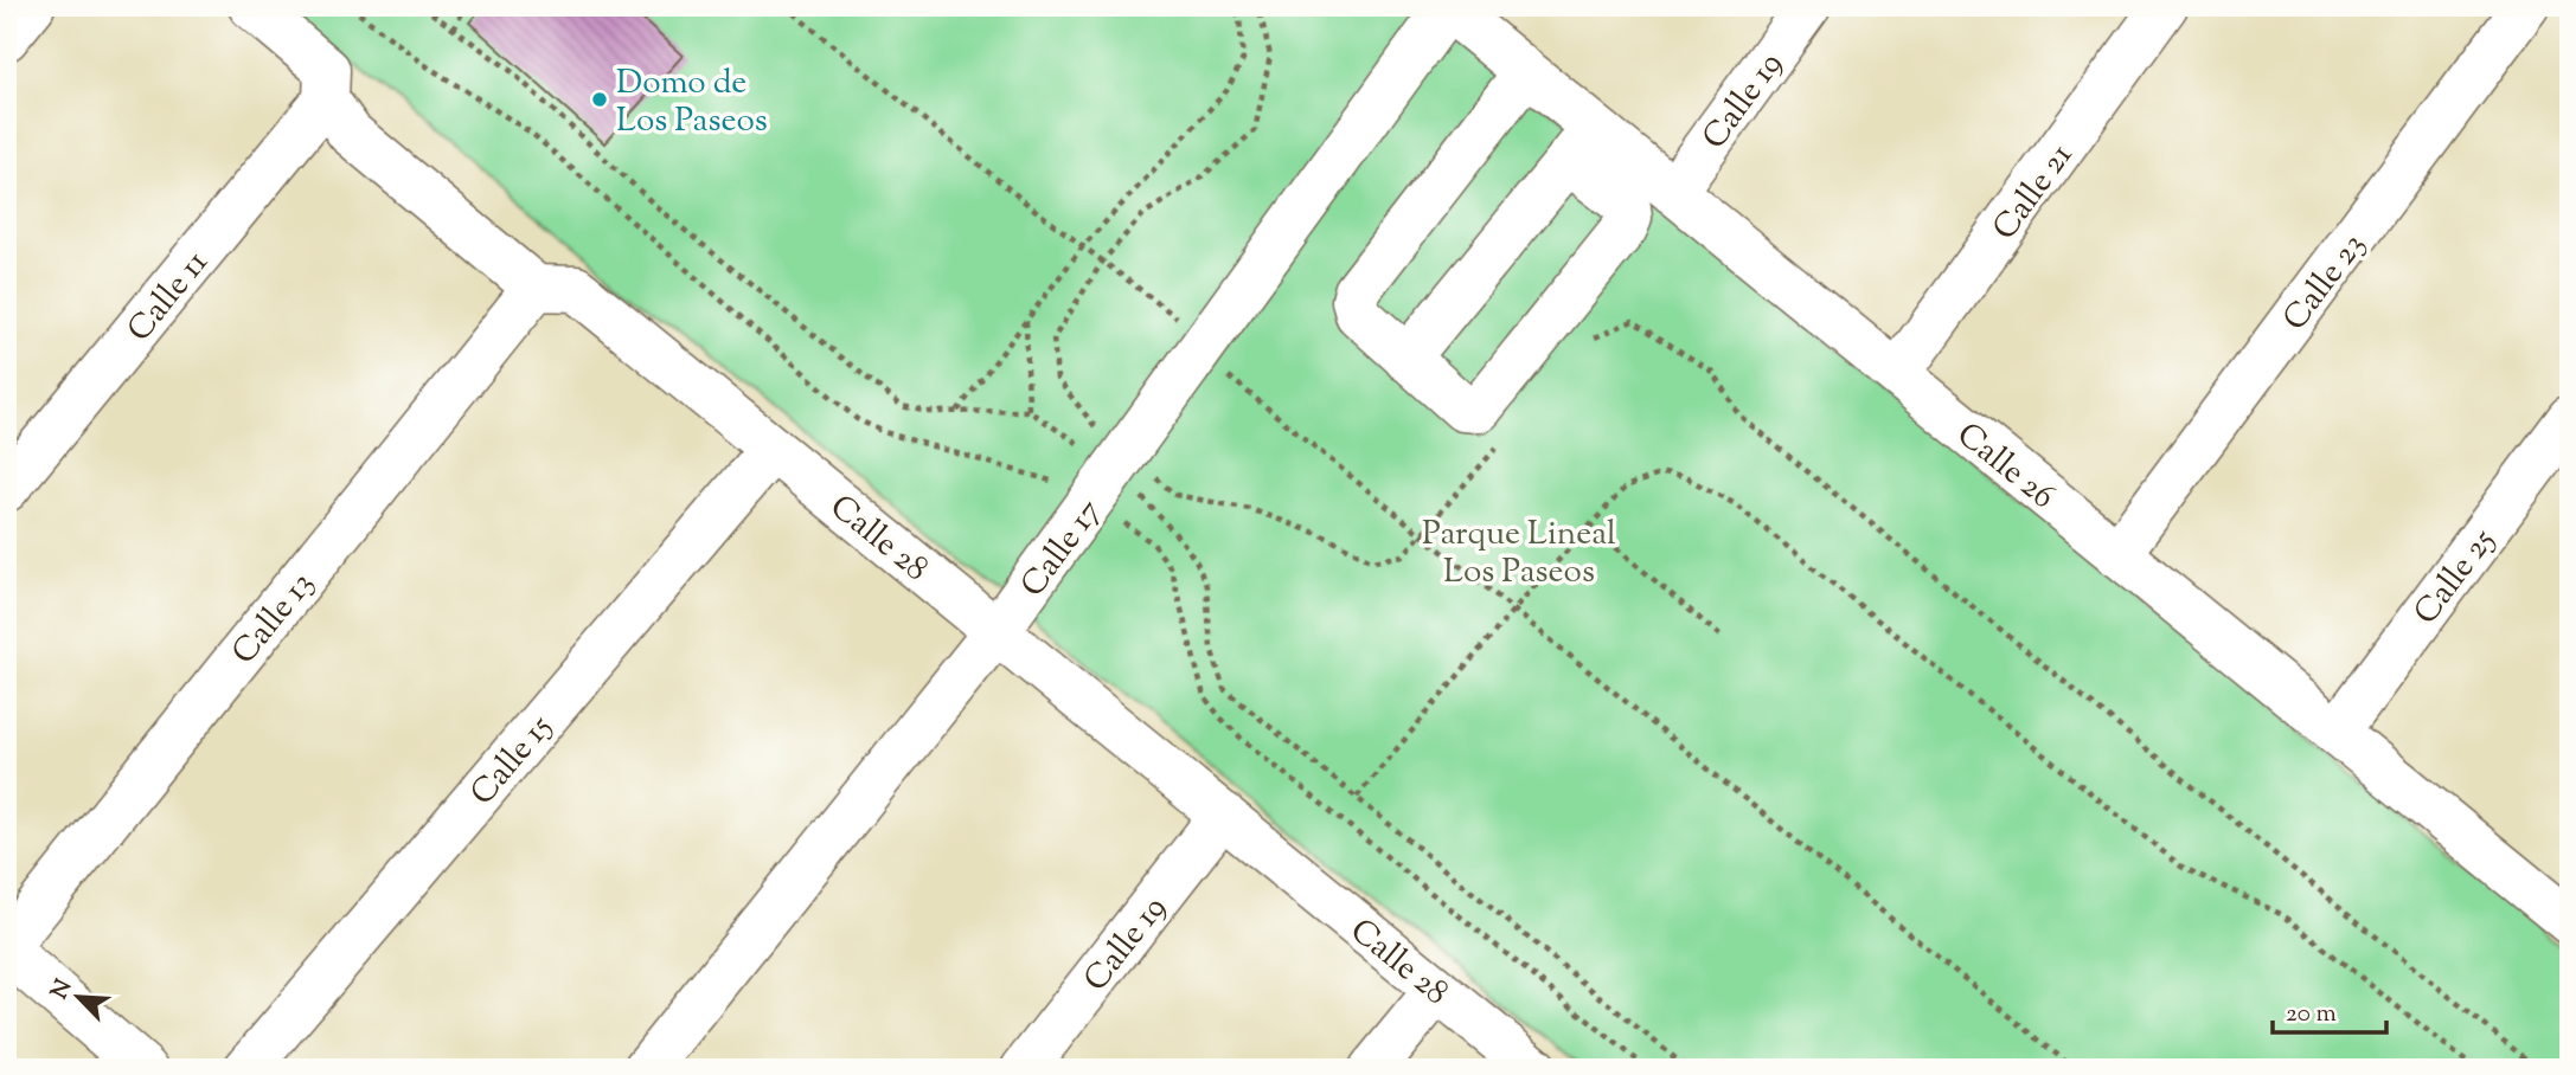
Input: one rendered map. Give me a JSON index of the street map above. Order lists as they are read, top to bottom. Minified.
{"streets":{"street":["Calle 19","Calle 21","Calle 23","Calle 11","Calle 26","Calle 28","Calle 17","Calle 25","Calle 13","Calle 15"]},"crossings":[["Calle 19","Calle 26"],["Calle 19","Calle 28"],["Calle 21","Calle 26"],["Calle 23","Calle 26"],["Calle 26","Calle 17"],["Calle 26","Calle 25"],["Calle 28","Calle 17"],["Calle 28","Calle 13"],["Calle 28","Calle 15"]],"parks":["Parque Lineal Los Paseos"],"places":["Domo de Los Paseos"],"scale_bar":"20 m","north":"top left"}
